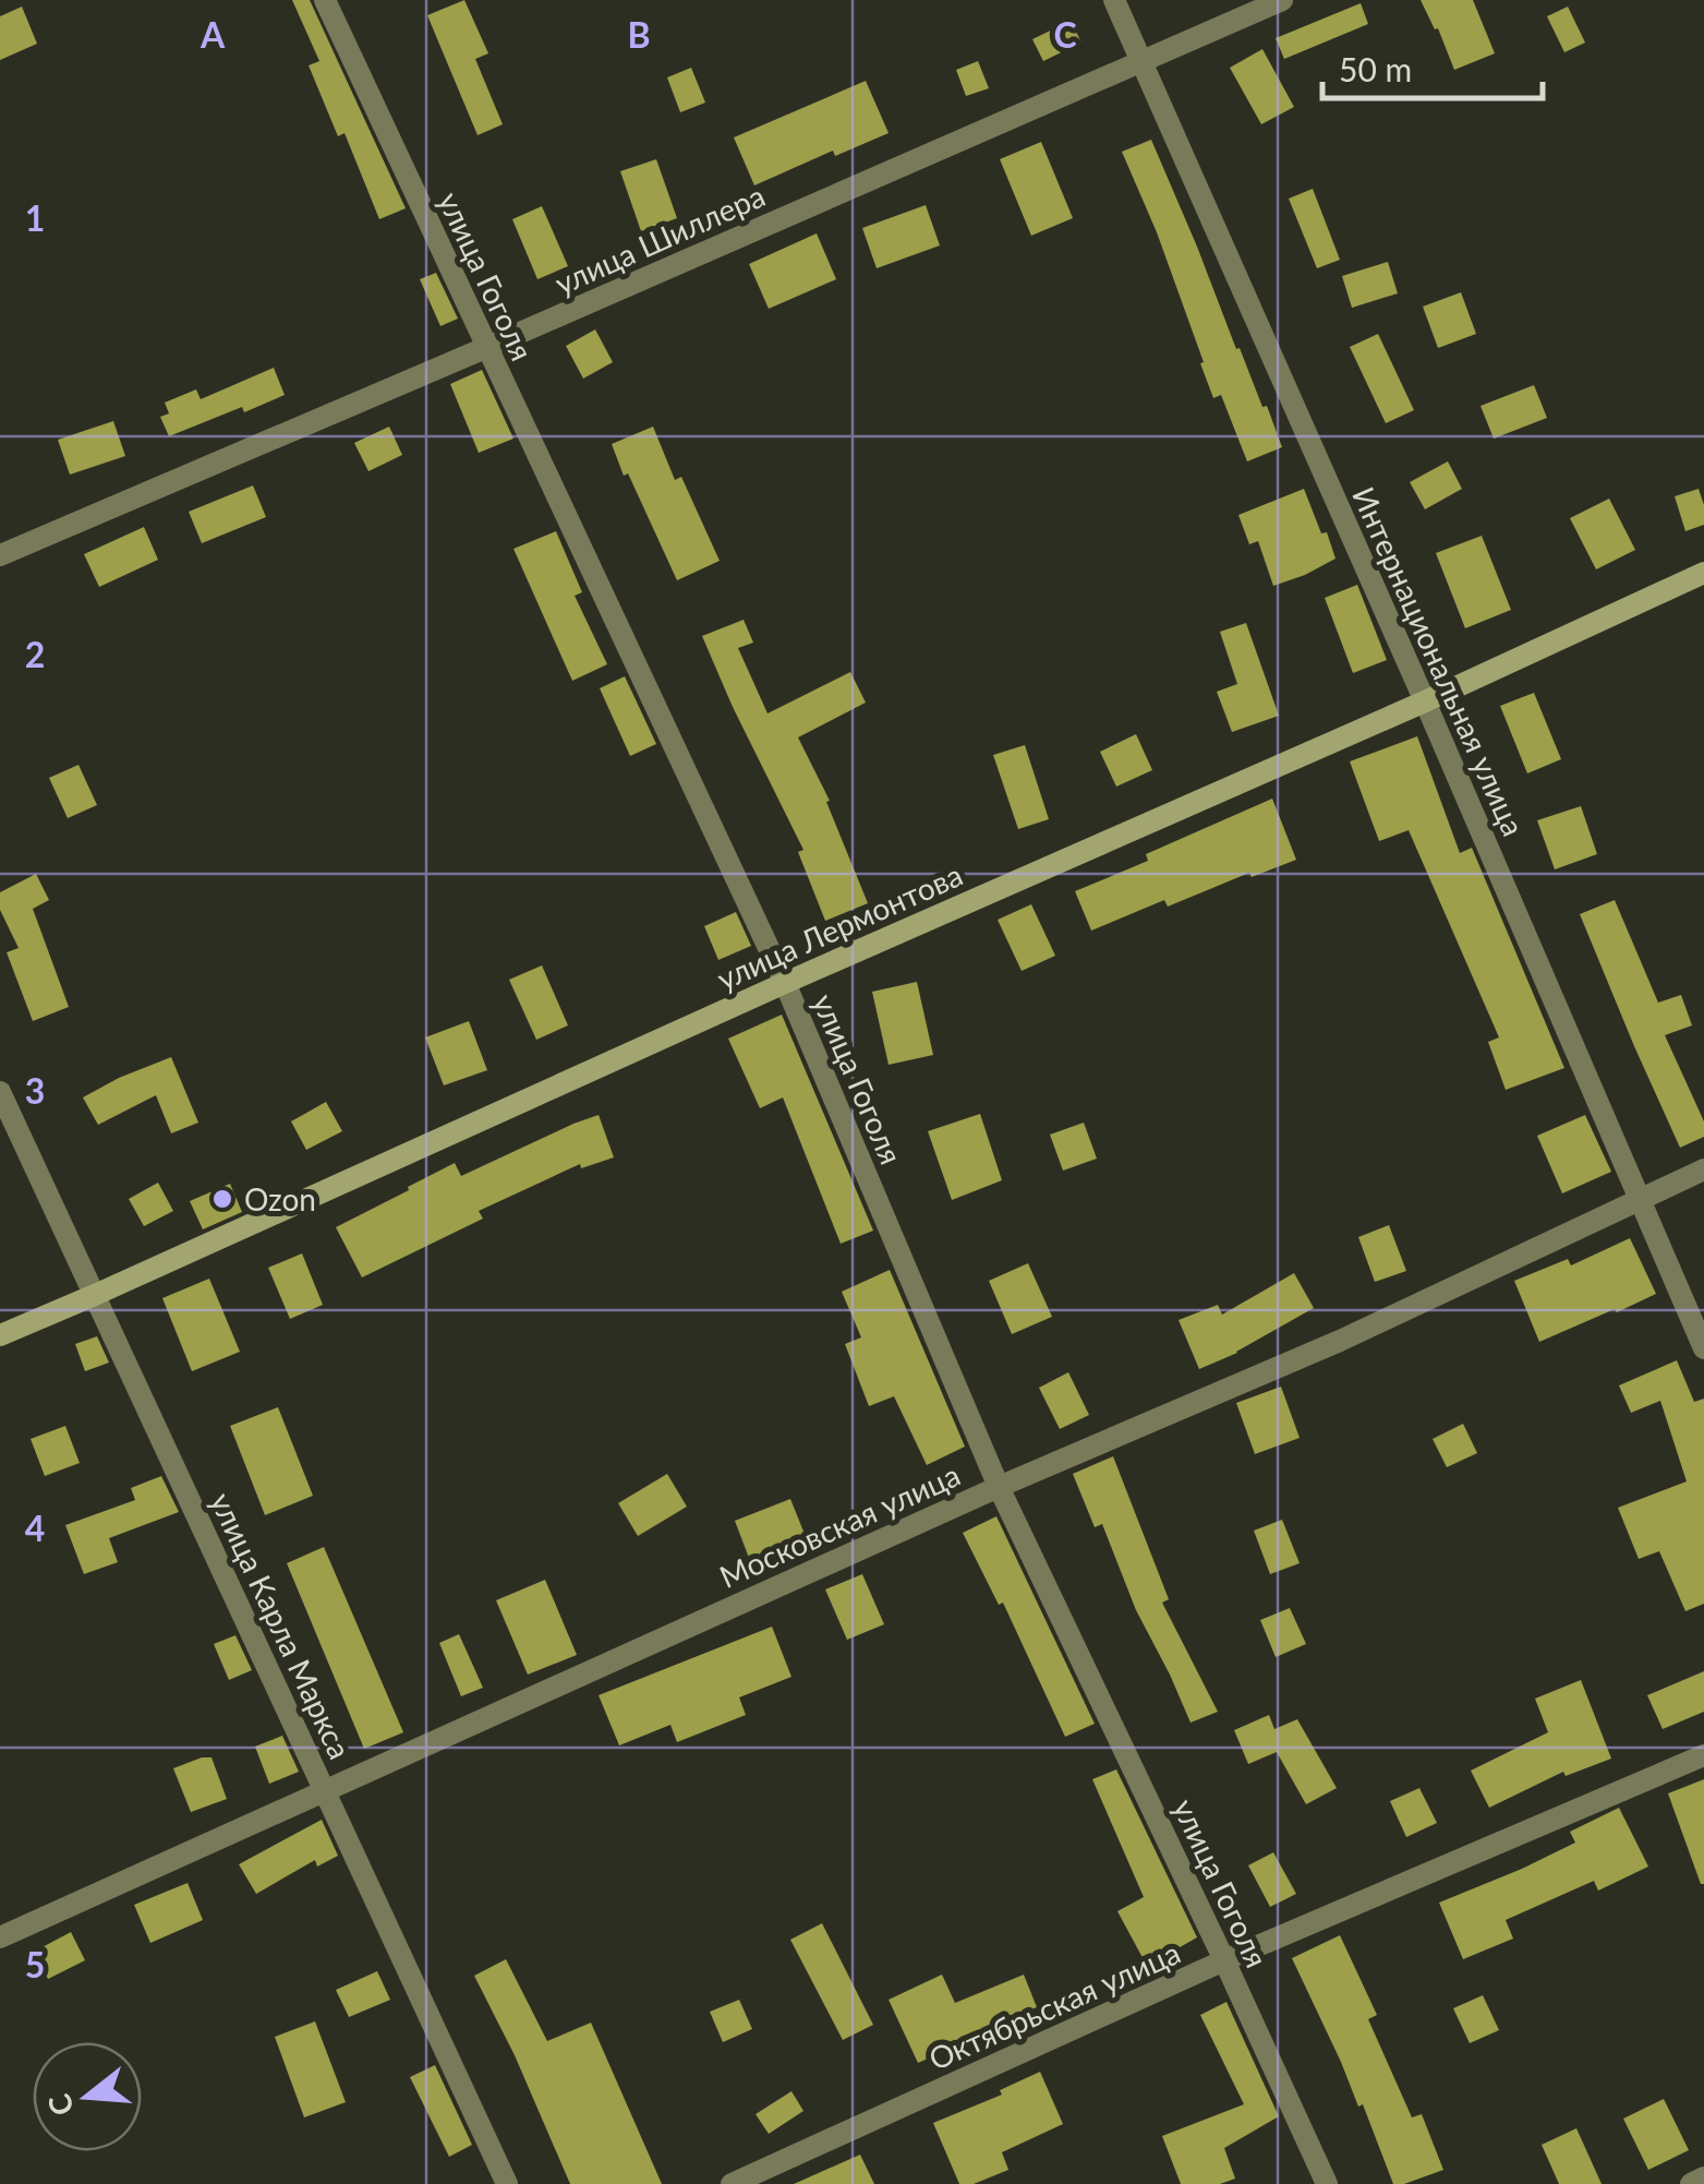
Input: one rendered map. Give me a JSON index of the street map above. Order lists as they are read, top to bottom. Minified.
{"streets":{"street":["улица Шиллера","улица Гоголя","Интернациональная улица","улица Лермонтова","Московская улица","улица Карла Маркса","Октябрьская улица"]},"crossings":[["улица Шиллера","улица Гоголя"],["улица Шиллера","Интернациональная улица"],["улица Гоголя","улица Лермонтова"],["улица Гоголя","Московская улица"],["улица Гоголя","Октябрьская улица"],["Интернациональная улица","улица Лермонтова"],["Интернациональная улица","Московская улица"],["улица Лермонтова","улица Карла Маркса"],["Московская улица","улица Карла Маркса"]],"places":["Ozon"],"scale_bar":"50 m","north":"left","grid":{"columns":["A","B","C"],"rows":["1","2","3","4","5"]}}
